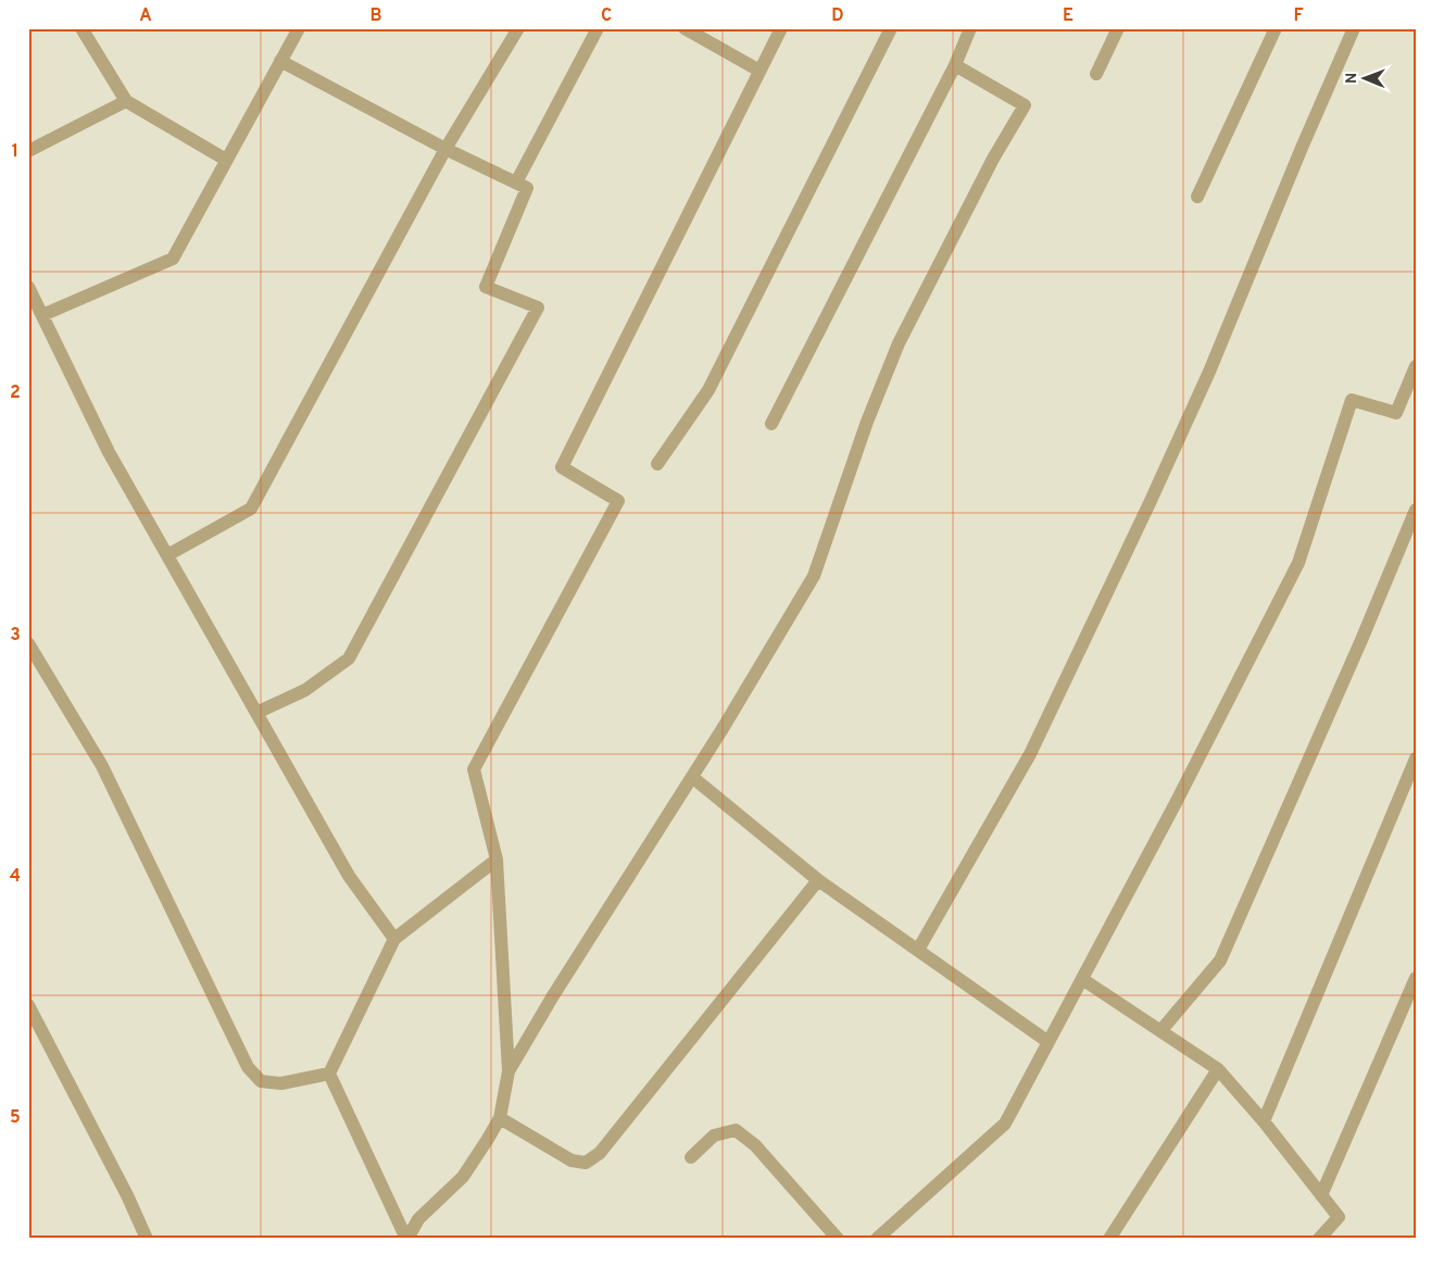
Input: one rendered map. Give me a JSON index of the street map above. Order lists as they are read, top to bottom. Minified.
{"north":"left","grid":{"columns":["A","B","C","D","E","F"],"rows":["1","2","3","4","5"]}}
